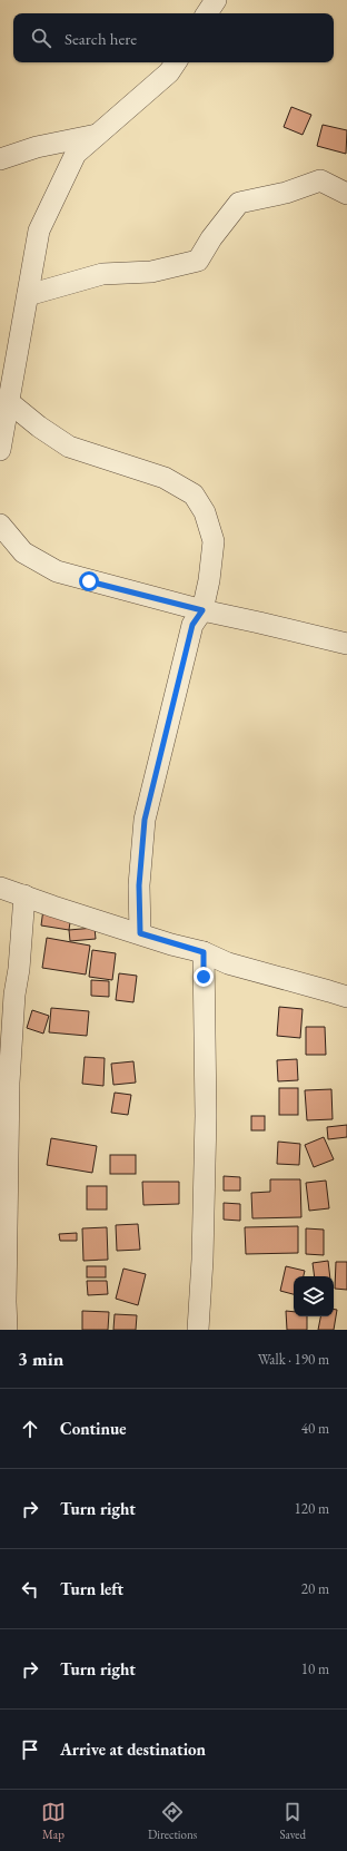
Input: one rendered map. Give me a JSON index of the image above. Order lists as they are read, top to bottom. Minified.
{"page":{"search":"Search here","heading":["3 min","Walk · 190 m"],"list":[["Continue","40 m"],["Turn right","120 m"],["Turn left","20 m"],["Turn right","10 m"],"Arrive at destination"],"nav":["Map","Directions","Saved"]}}
